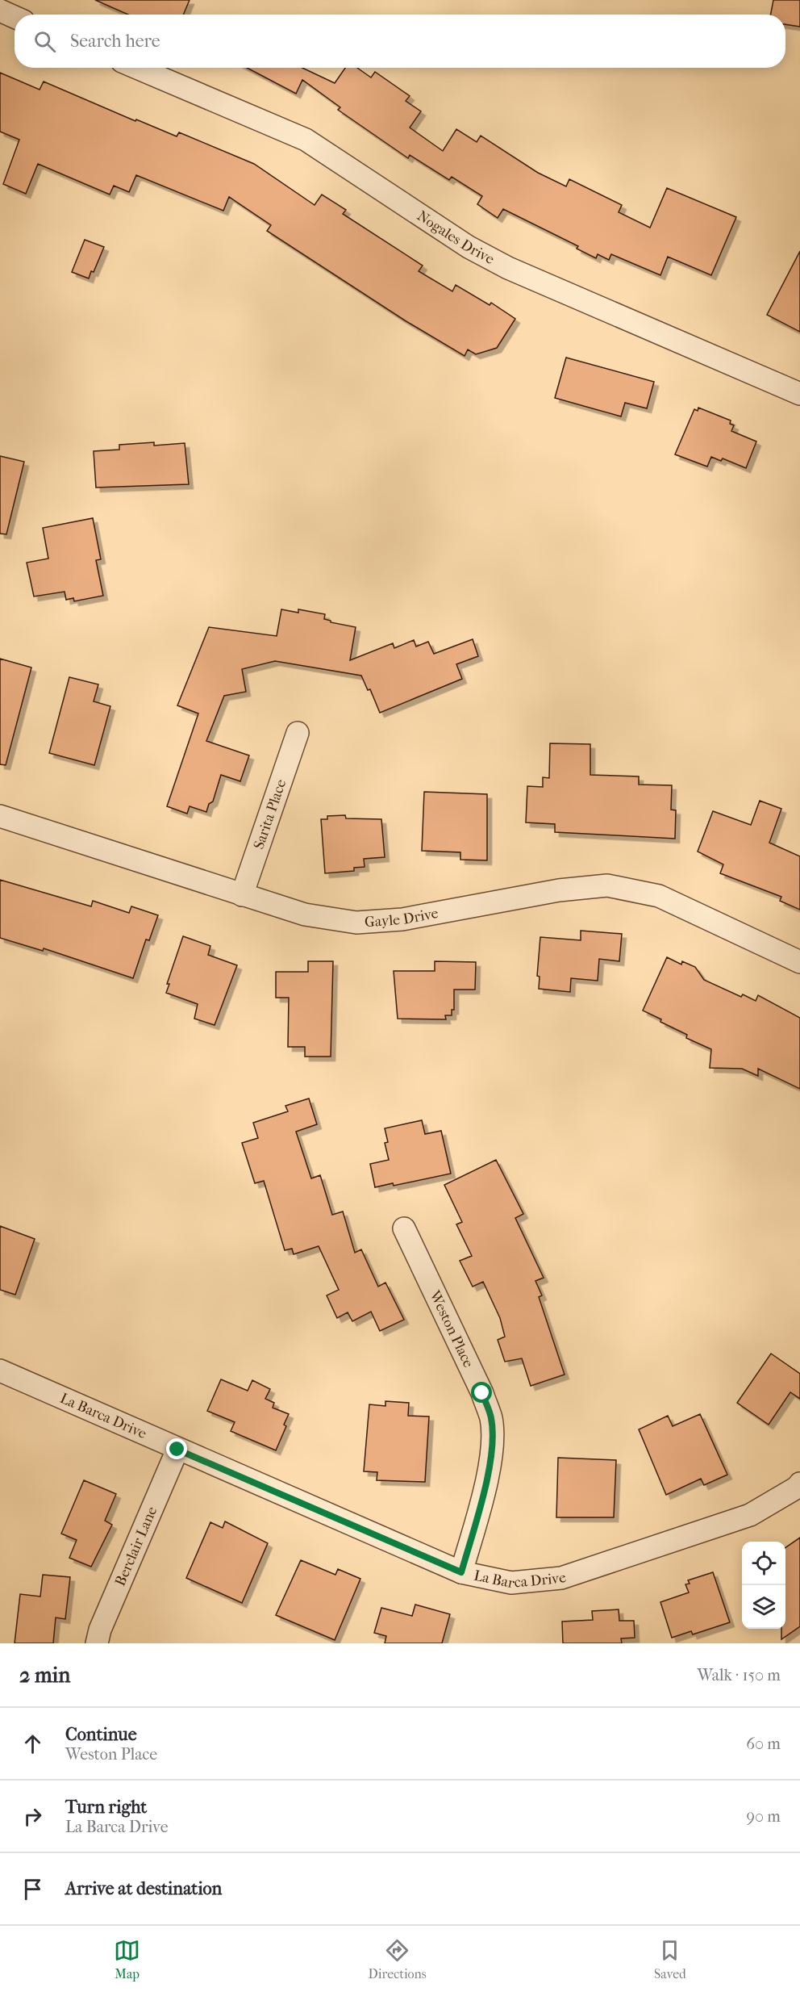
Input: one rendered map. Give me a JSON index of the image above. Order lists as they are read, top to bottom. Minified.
{"streets":{"street":["Nogales Drive","Sarita Place","Gayle Drive","Weston Place","La Barca Drive","Berclair Lane"]},"crossings":[["Sarita Place","Gayle Drive"],["Weston Place","La Barca Drive"],["La Barca Drive","Berclair Lane"]],"page":{"search":"Search here","heading":["2 min","Walk · 150 m"],"list":[["Continue","Weston Place","60 m"],["Turn right","La Barca Drive","90 m"],"Arrive at destination"],"nav":["Map","Directions","Saved"]}}
